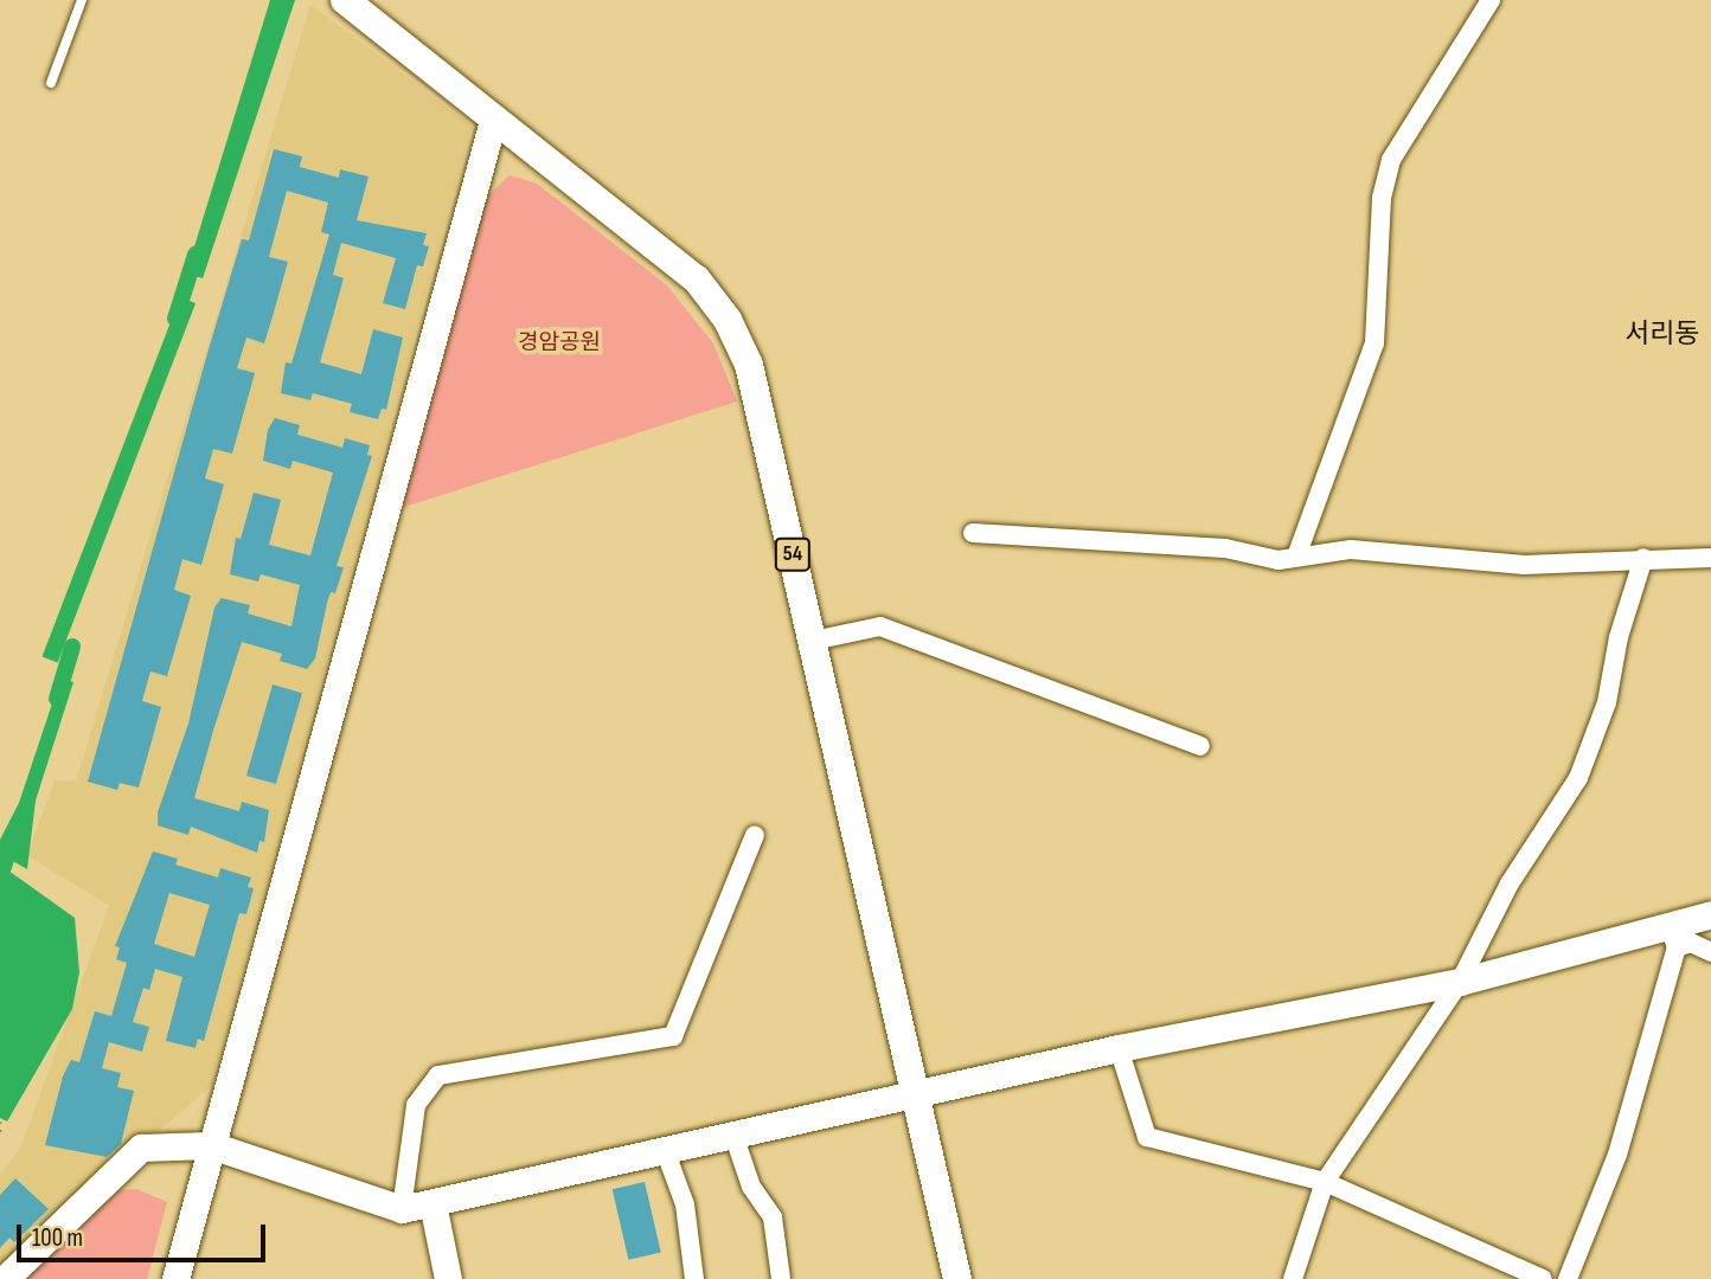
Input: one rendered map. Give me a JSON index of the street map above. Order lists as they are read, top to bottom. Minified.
{"streets":{"main road":["54"]},"districts":["서리동"],"parks":["경암공원"],"scale_bar":"100 m"}
